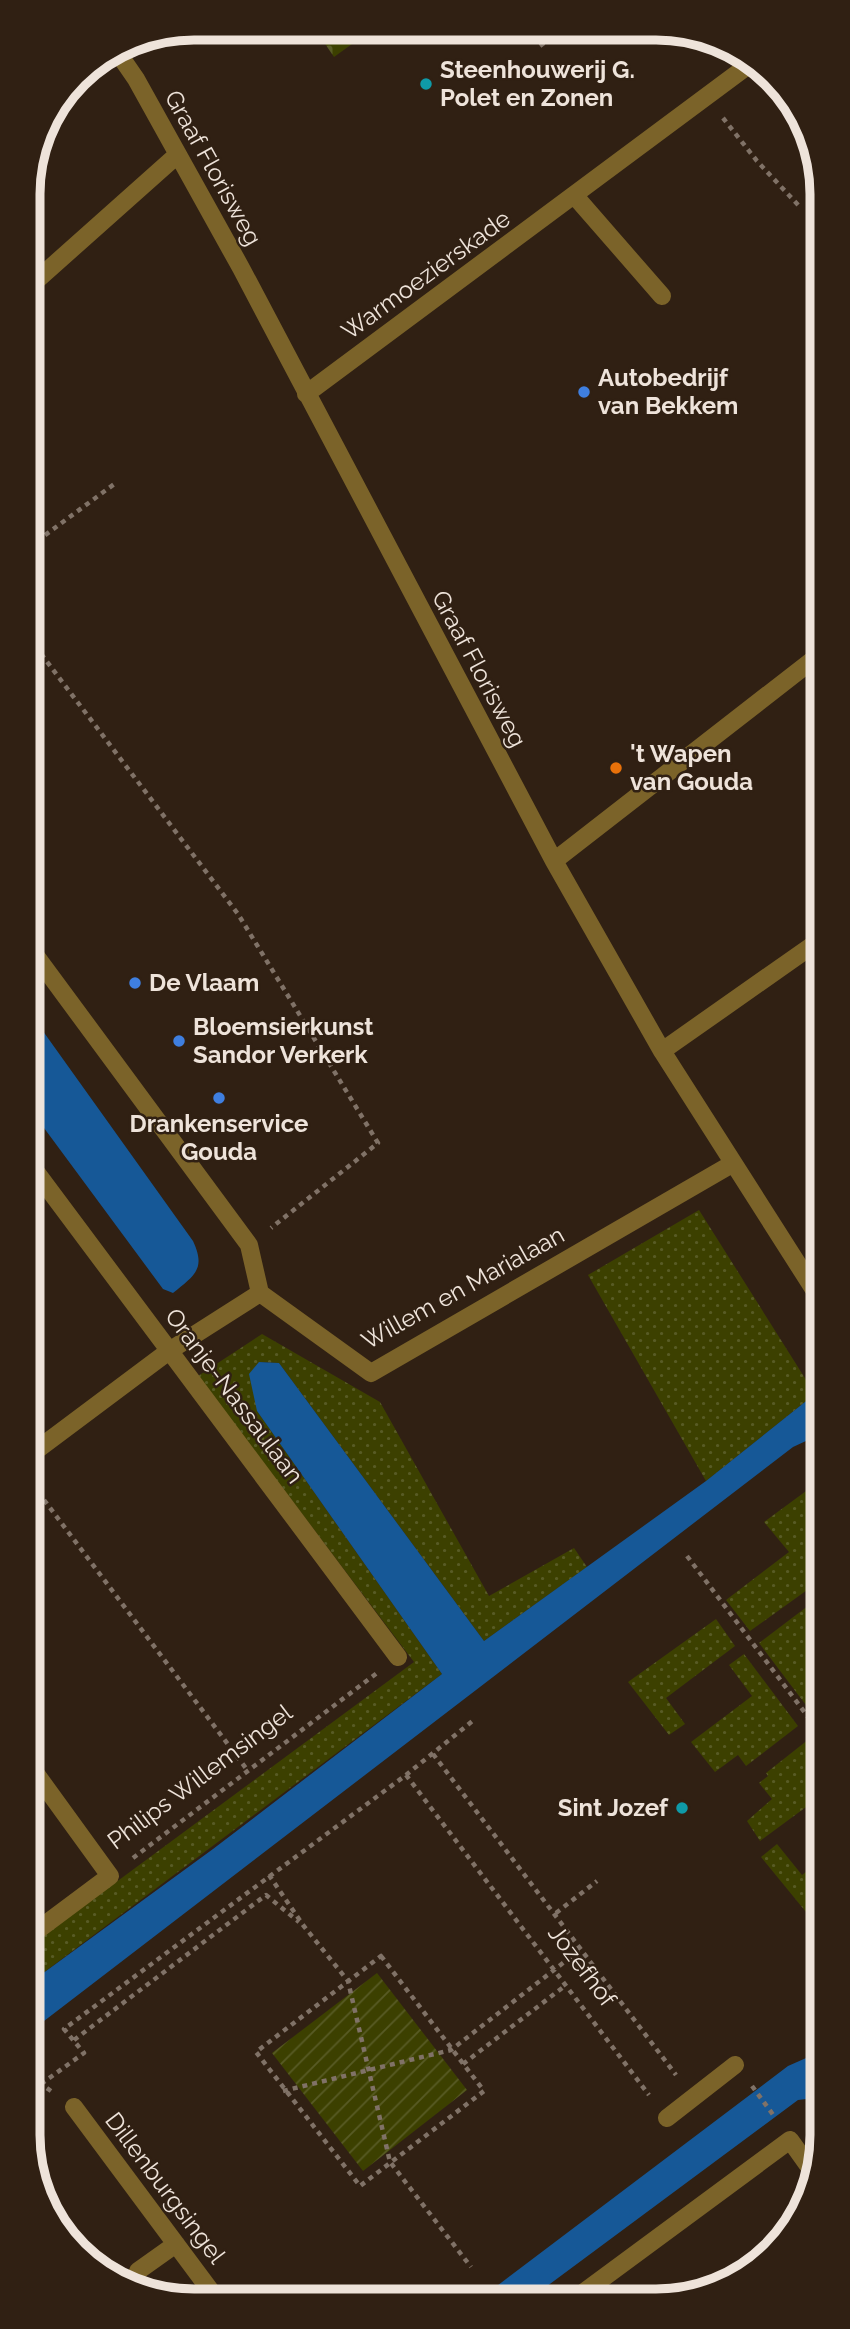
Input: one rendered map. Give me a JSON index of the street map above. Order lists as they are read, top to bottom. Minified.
{"streets":{"street":["Graaf Florisweg","Warmoezierskade","Willem en Marialaan","Oranje-Nassaulaan","Philips Willemsingel","Dillenburgsingel"],"path":["Jozefhof"]},"crossings":[["Graaf Florisweg","Warmoezierskade"],["Graaf Florisweg","Willem en Marialaan"],["Oranje-Nassaulaan","Philips Willemsingel"]],"places":["Steenhouwerij G. Polet en Zonen","Autobedrijf van Bekkem","'t Wapen van Gouda","De Vlaam","Bloemsierkunst Sandor Verkerk","Drankenservice Gouda","Sint Jozef"]}
